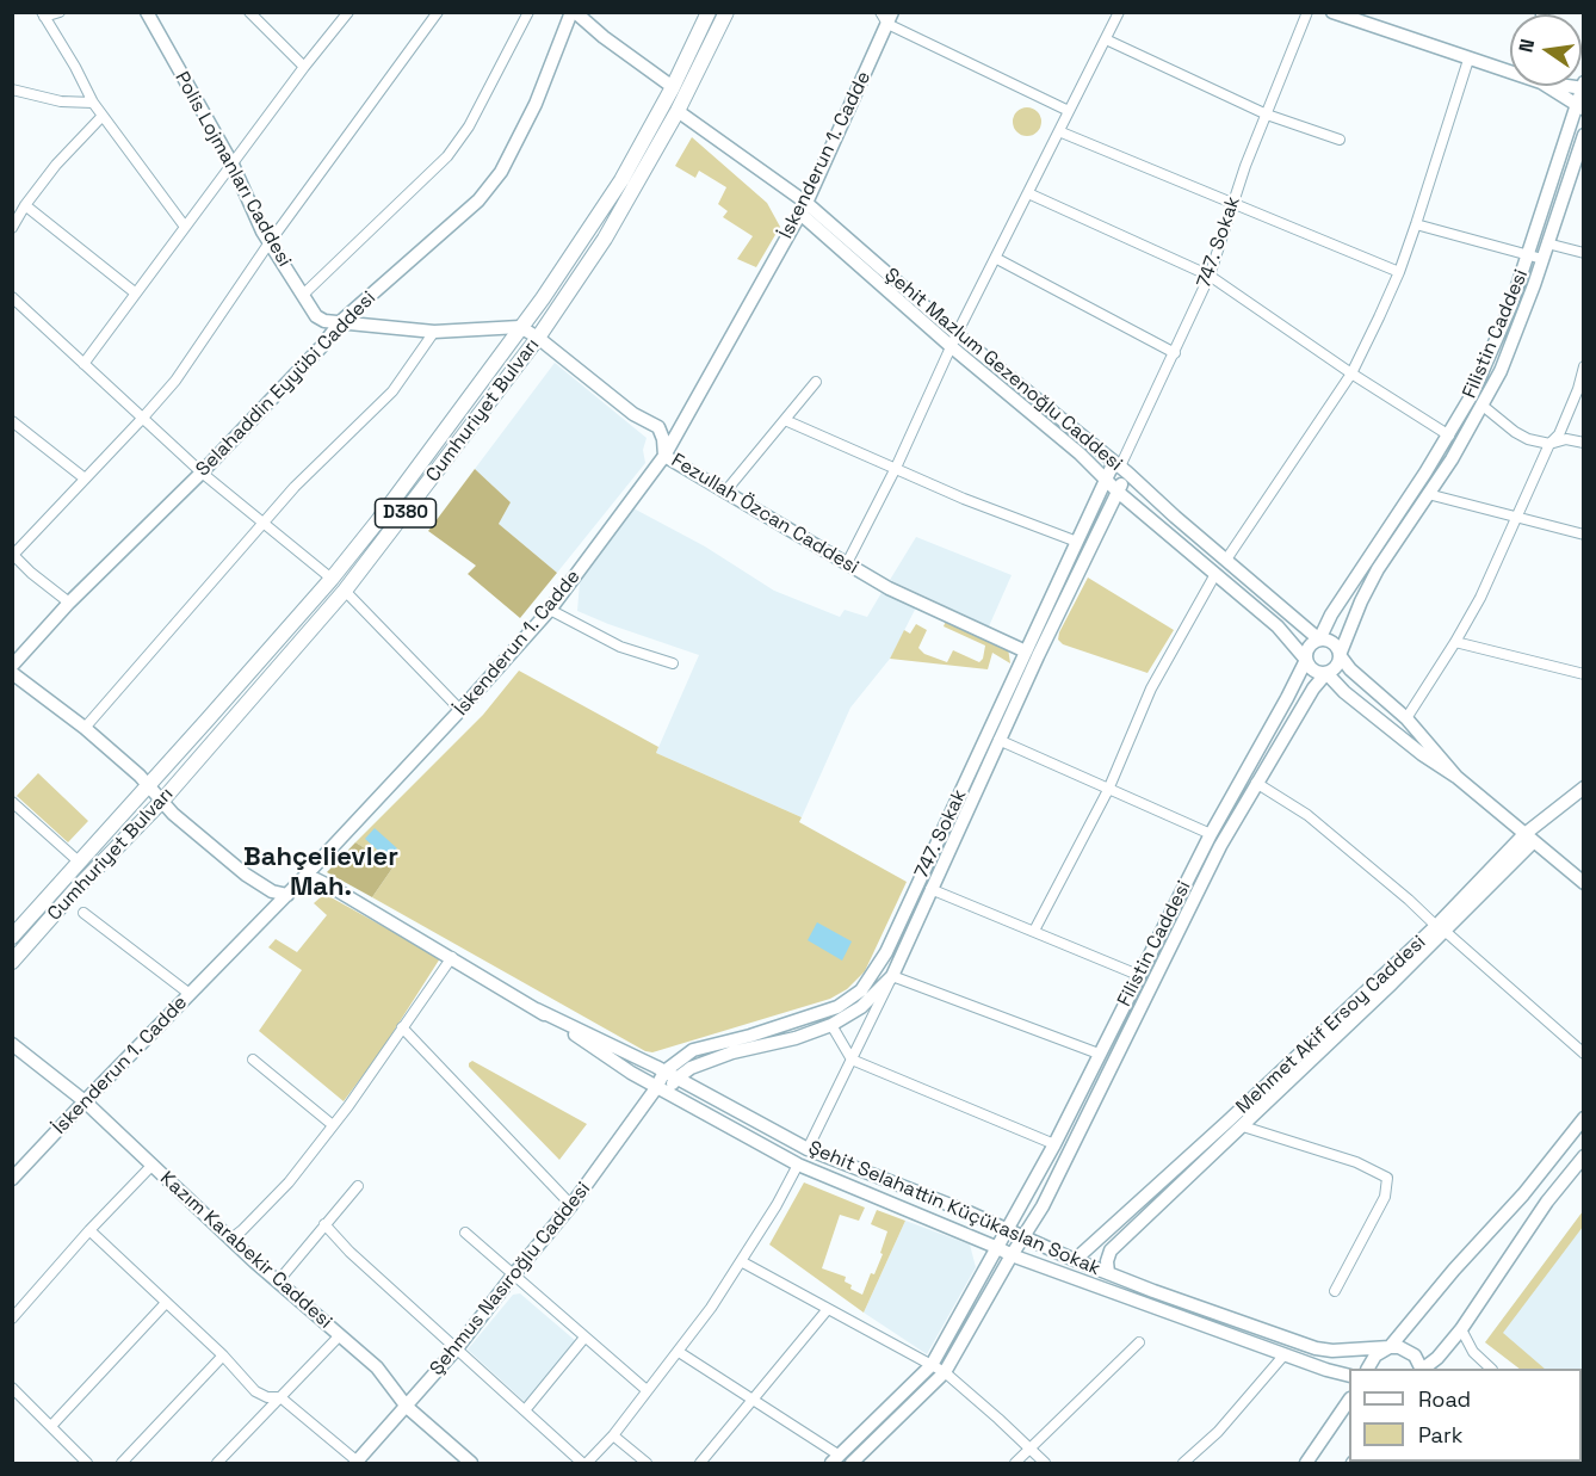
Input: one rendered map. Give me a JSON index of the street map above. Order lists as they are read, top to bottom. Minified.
{"streets":{"main road":["Cumhuriyet Bulvarı","D380"],"street":["İskenderun 1. Cadde","Polis Lojmanları Caddesi","747. Sokak","Filistin Caddesi","Şehit Mazlum Gezenoğlu Caddesi","Selahaddin Eyyübi Caddesi","Fezullah Özcan Caddesi","Mehmet Akif Ersoy Caddesi","Şehit Selahattin Küçükaslan Sokak","Kazım Karabekir Caddesi","Şehmus Nasıroğlu Caddesi"]},"crossings":[["İskenderun 1. Cadde","Şehit Mazlum Gezenoğlu Caddesi"],["İskenderun 1. Cadde","Fezullah Özcan Caddesi"],["İskenderun 1. Cadde","Şehit Selahattin Küçükaslan Sokak"],["İskenderun 1. Cadde","Kazım Karabekir Caddesi"],["Polis Lojmanları Caddesi","Selahaddin Eyyübi Caddesi"],["Polis Lojmanları Caddesi","Cumhuriyet Bulvarı"],["747. Sokak","Şehit Mazlum Gezenoğlu Caddesi"],["747. Sokak","Fezullah Özcan Caddesi"],["747. Sokak","Şehit Selahattin Küçükaslan Sokak"],["747. Sokak","Şehmus Nasıroğlu Caddesi"],["Filistin Caddesi","Şehit Mazlum Gezenoğlu Caddesi"],["Filistin Caddesi","Şehit Selahattin Küçükaslan Sokak"],["Şehit Mazlum Gezenoğlu Caddesi","Cumhuriyet Bulvarı"],["Cumhuriyet Bulvarı","Fezullah Özcan Caddesi"],["Mehmet Akif Ersoy Caddesi","Şehit Selahattin Küçükaslan Sokak"],["Şehit Selahattin Küçükaslan Sokak","Şehmus Nasıroğlu Caddesi"],["Kazım Karabekir Caddesi","Şehmus Nasıroğlu Caddesi"]],"districts":["Bahçelievler Mah."],"legend":["Road","Park"],"north":"left"}
